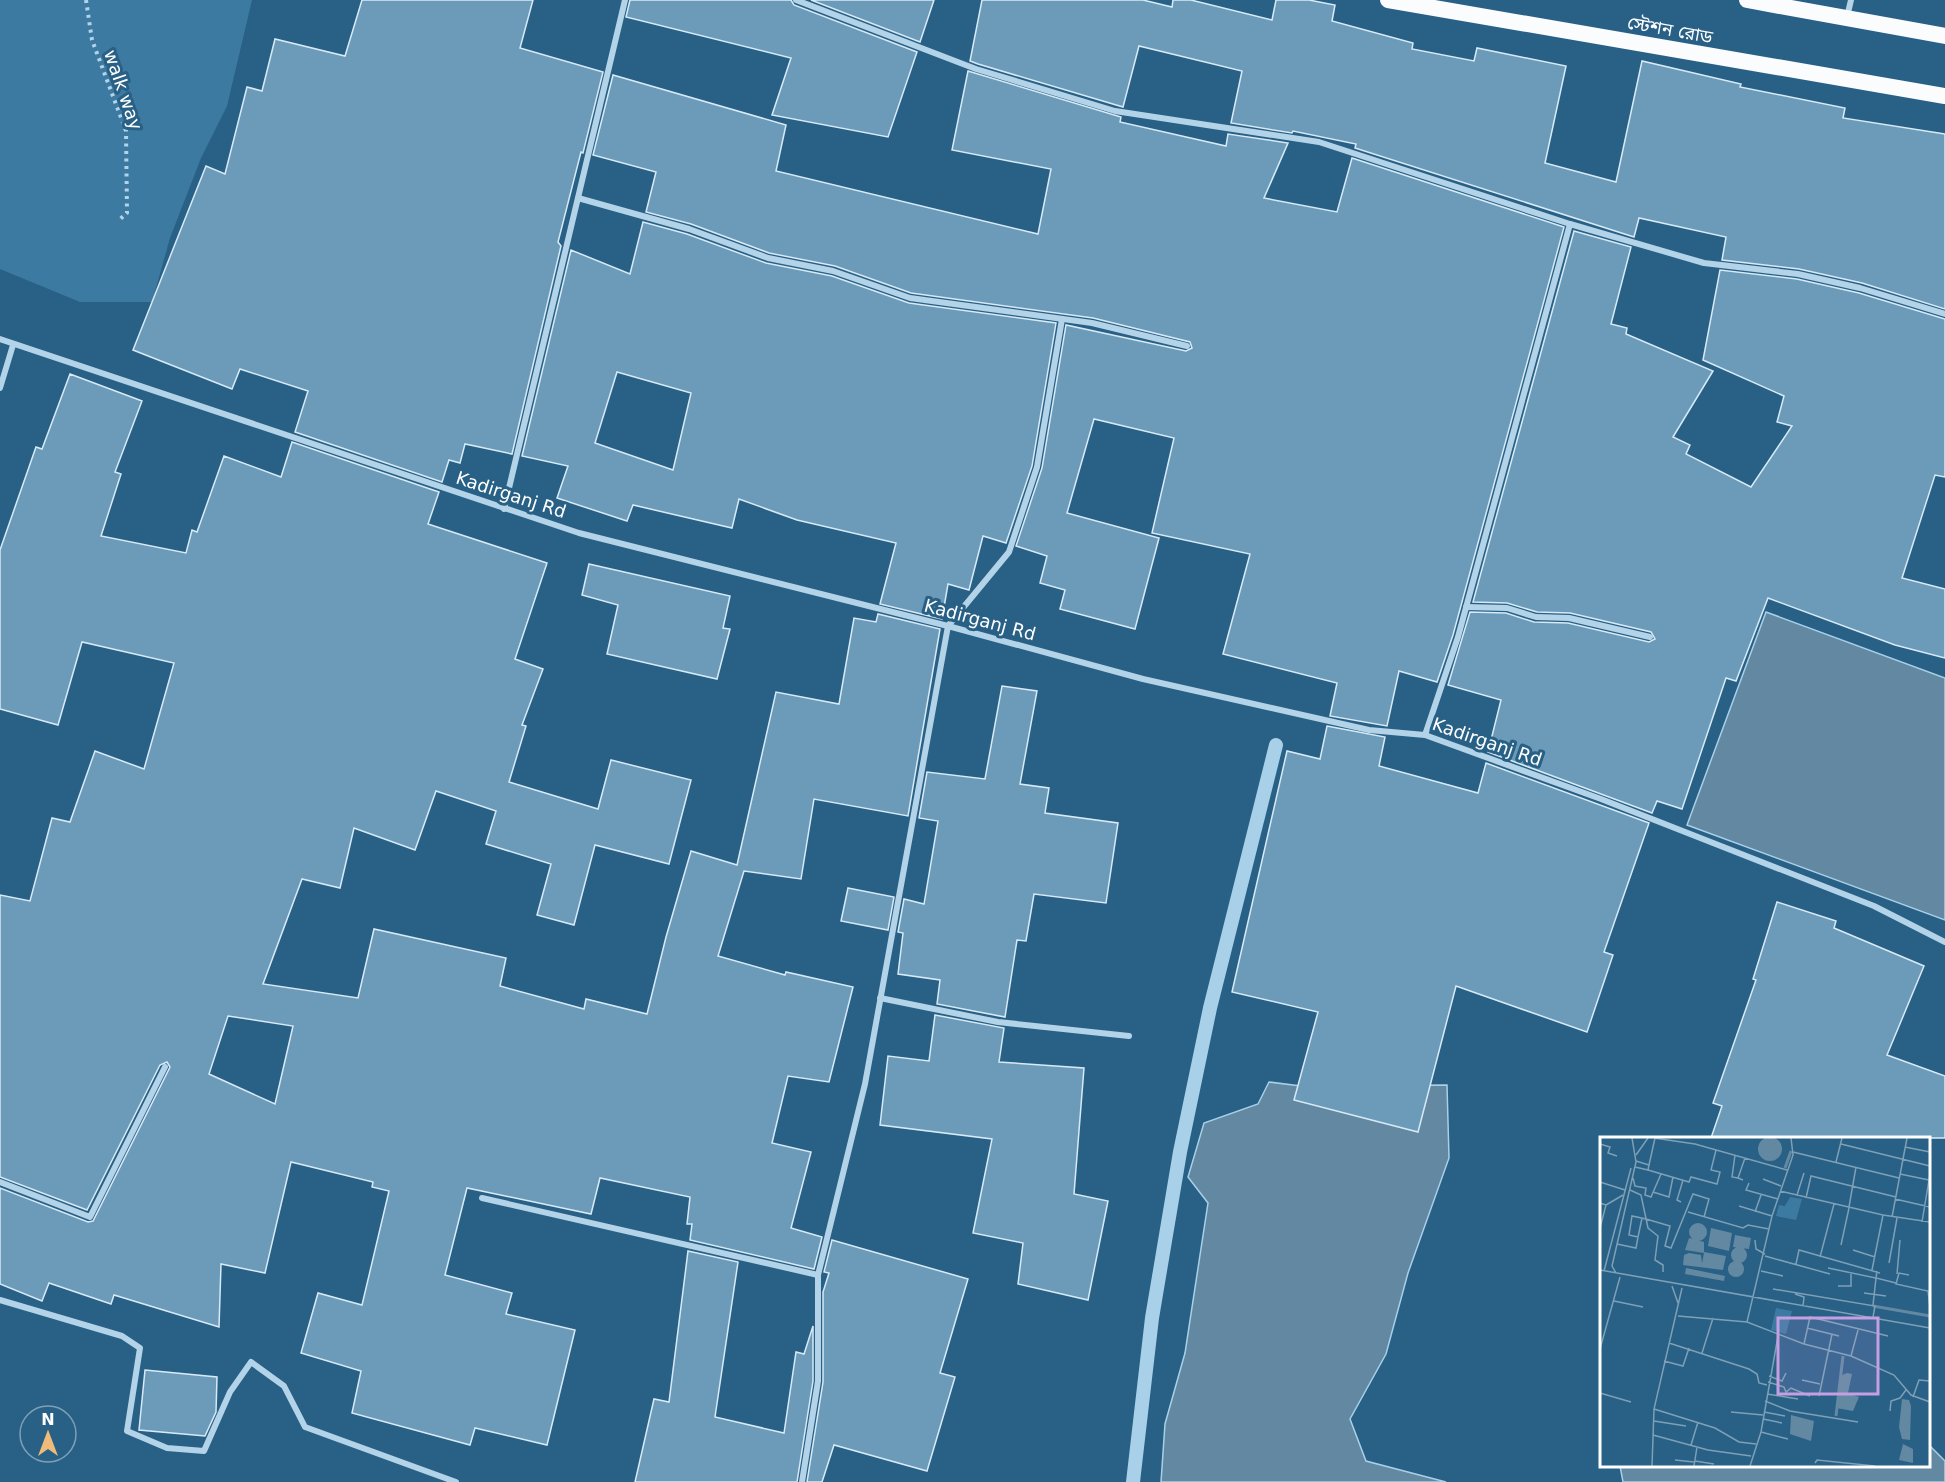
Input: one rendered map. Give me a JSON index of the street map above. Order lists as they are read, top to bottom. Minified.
{"streets":{"highway":["স্টেশন রোড"],"street":["Kadirganj Rd"],"path":["walk way"]},"north":"top"}
